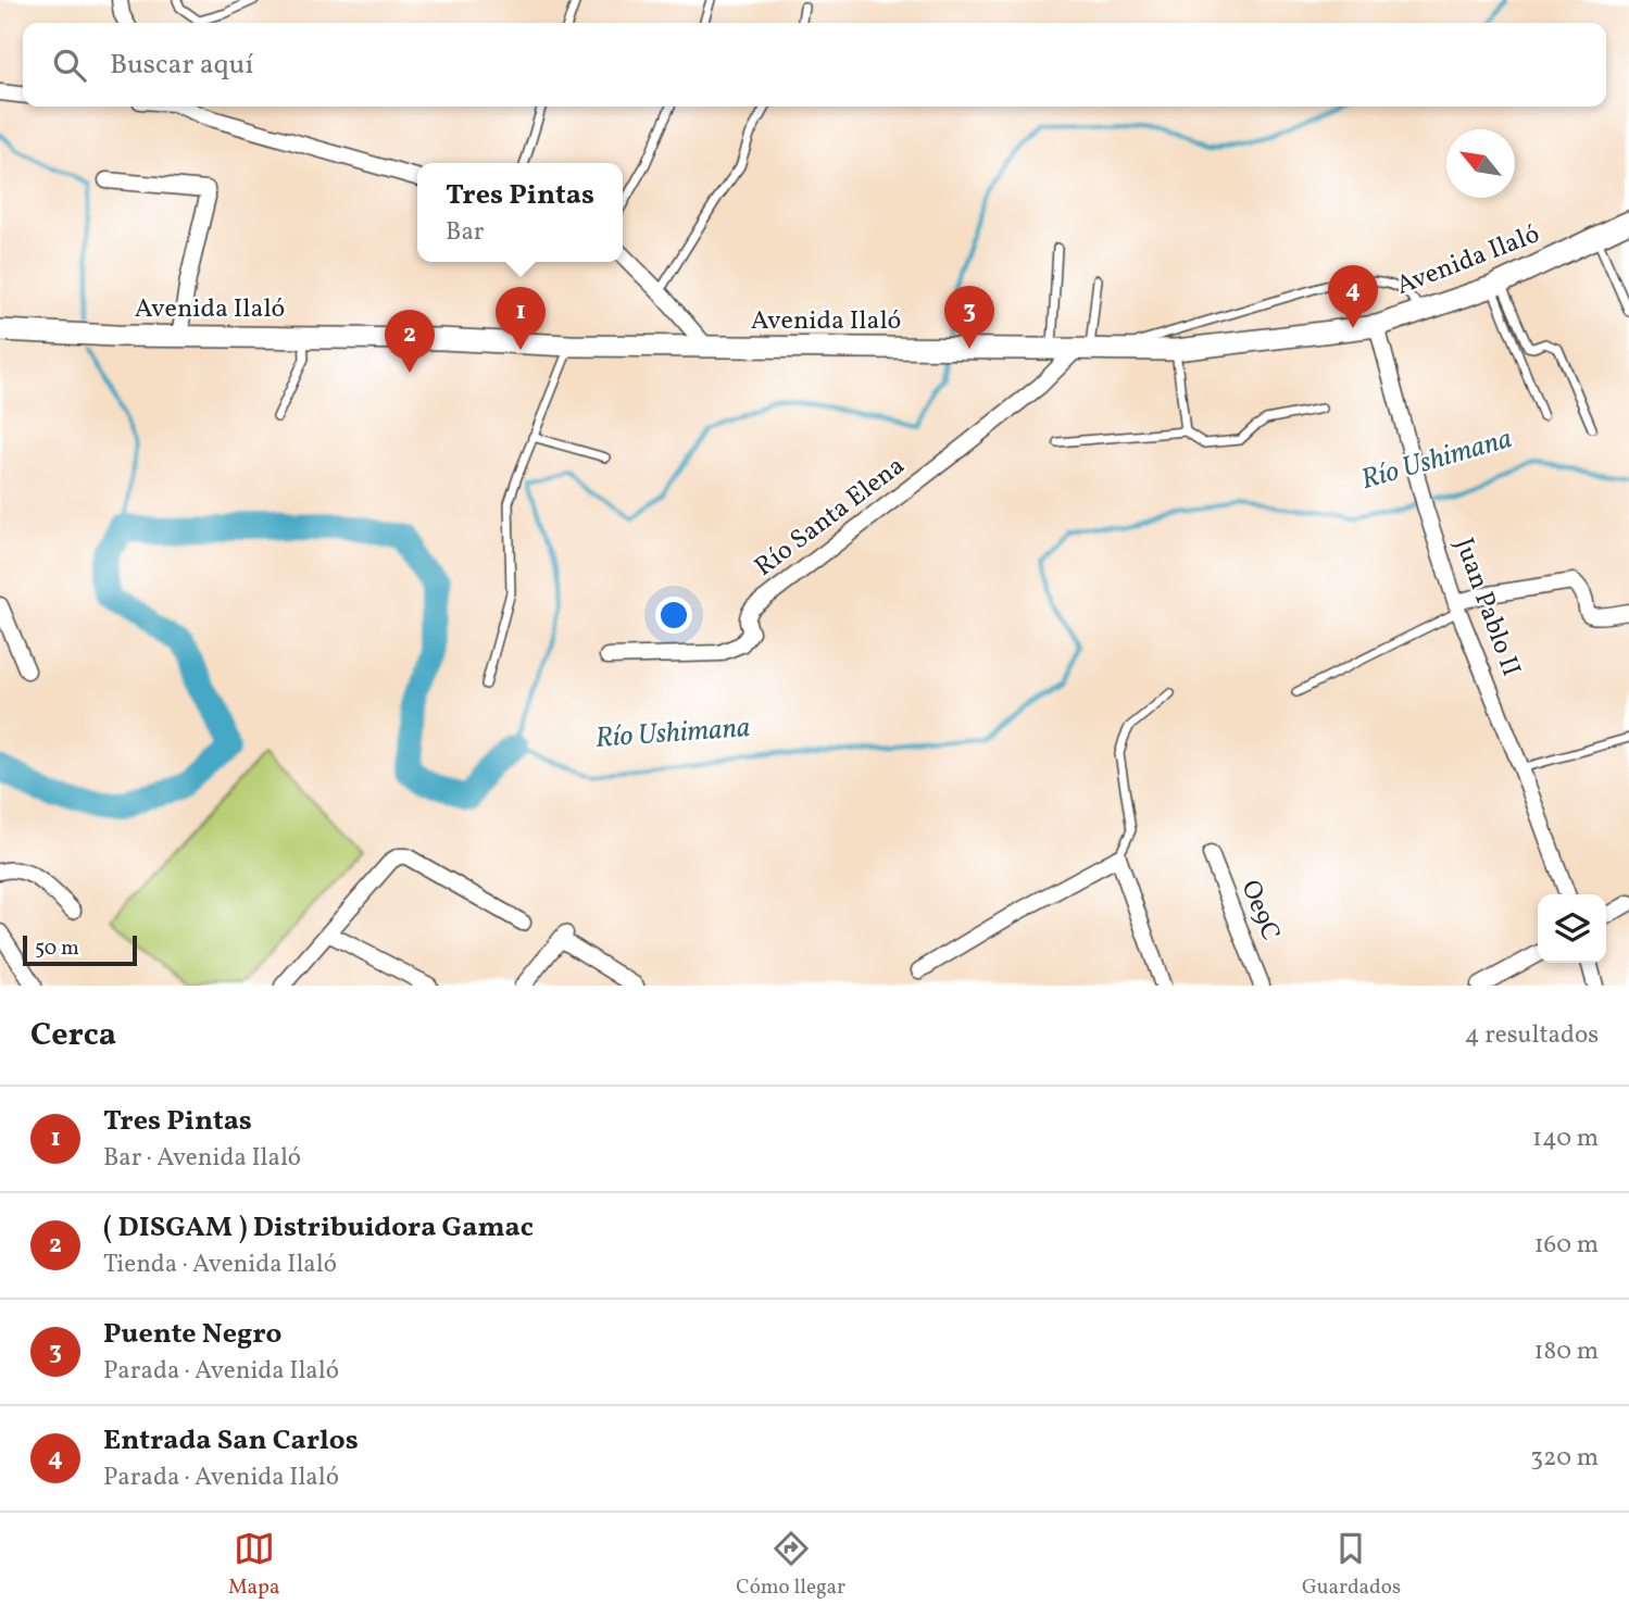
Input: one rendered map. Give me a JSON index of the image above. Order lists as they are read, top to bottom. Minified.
{"streets":{"main road":["Avenida Ilaló"],"street":["Río Santa Elena","Juan Pablo II","Oe9C"]},"crossings":[["Avenida Ilaló","Río Santa Elena"],["Avenida Ilaló","Juan Pablo II"]],"water":["Río Ushimana"],"scale_bar":"50 m","north":"top left","page":{"search":"Buscar aquí","popup":["Tres Pintas","Bar"],"pins":["4","3","1","2"],"scale":"50 m","heading":["Cerca","4 resultados"],"list":[{"mark":"1","name":"Tres Pintas","note":"Bar · Avenida Ilaló","value":"140 m"},{"mark":"2","name":"( DISGAM ) Distribuidora Gamac","note":"Tienda · Avenida Ilaló","value":"160 m"},{"mark":"3","name":"Puente Negro","note":"Parada · Avenida Ilaló","value":"180 m"},{"mark":"4","name":"Entrada San Carlos","note":"Parada · Avenida Ilaló","value":"320 m"}],"nav":["Mapa","Cómo llegar","Guardados"]}}
